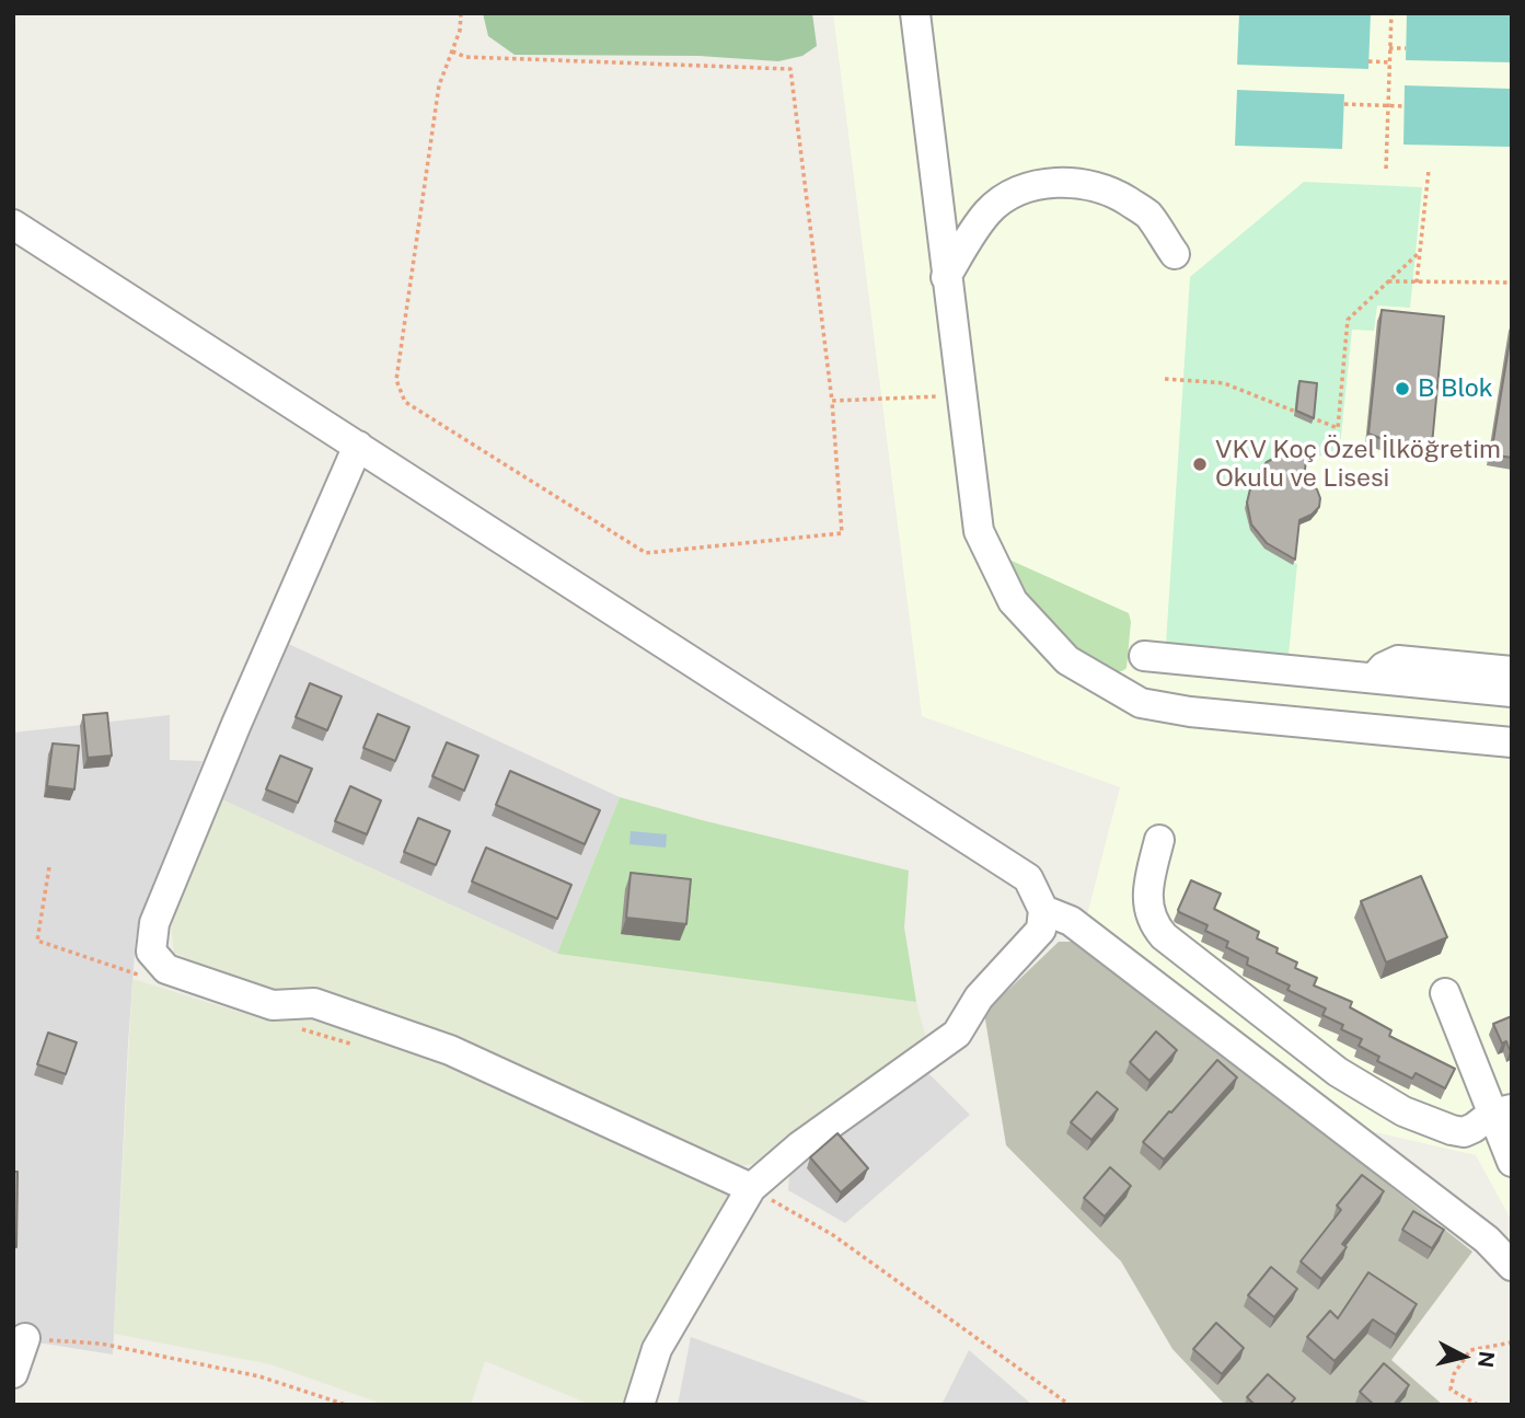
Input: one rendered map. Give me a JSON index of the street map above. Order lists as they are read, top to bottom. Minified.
{"places":["B Blok","VKV Koç Özel İlköğretim Okulu ve Lisesi"],"north":"right"}
